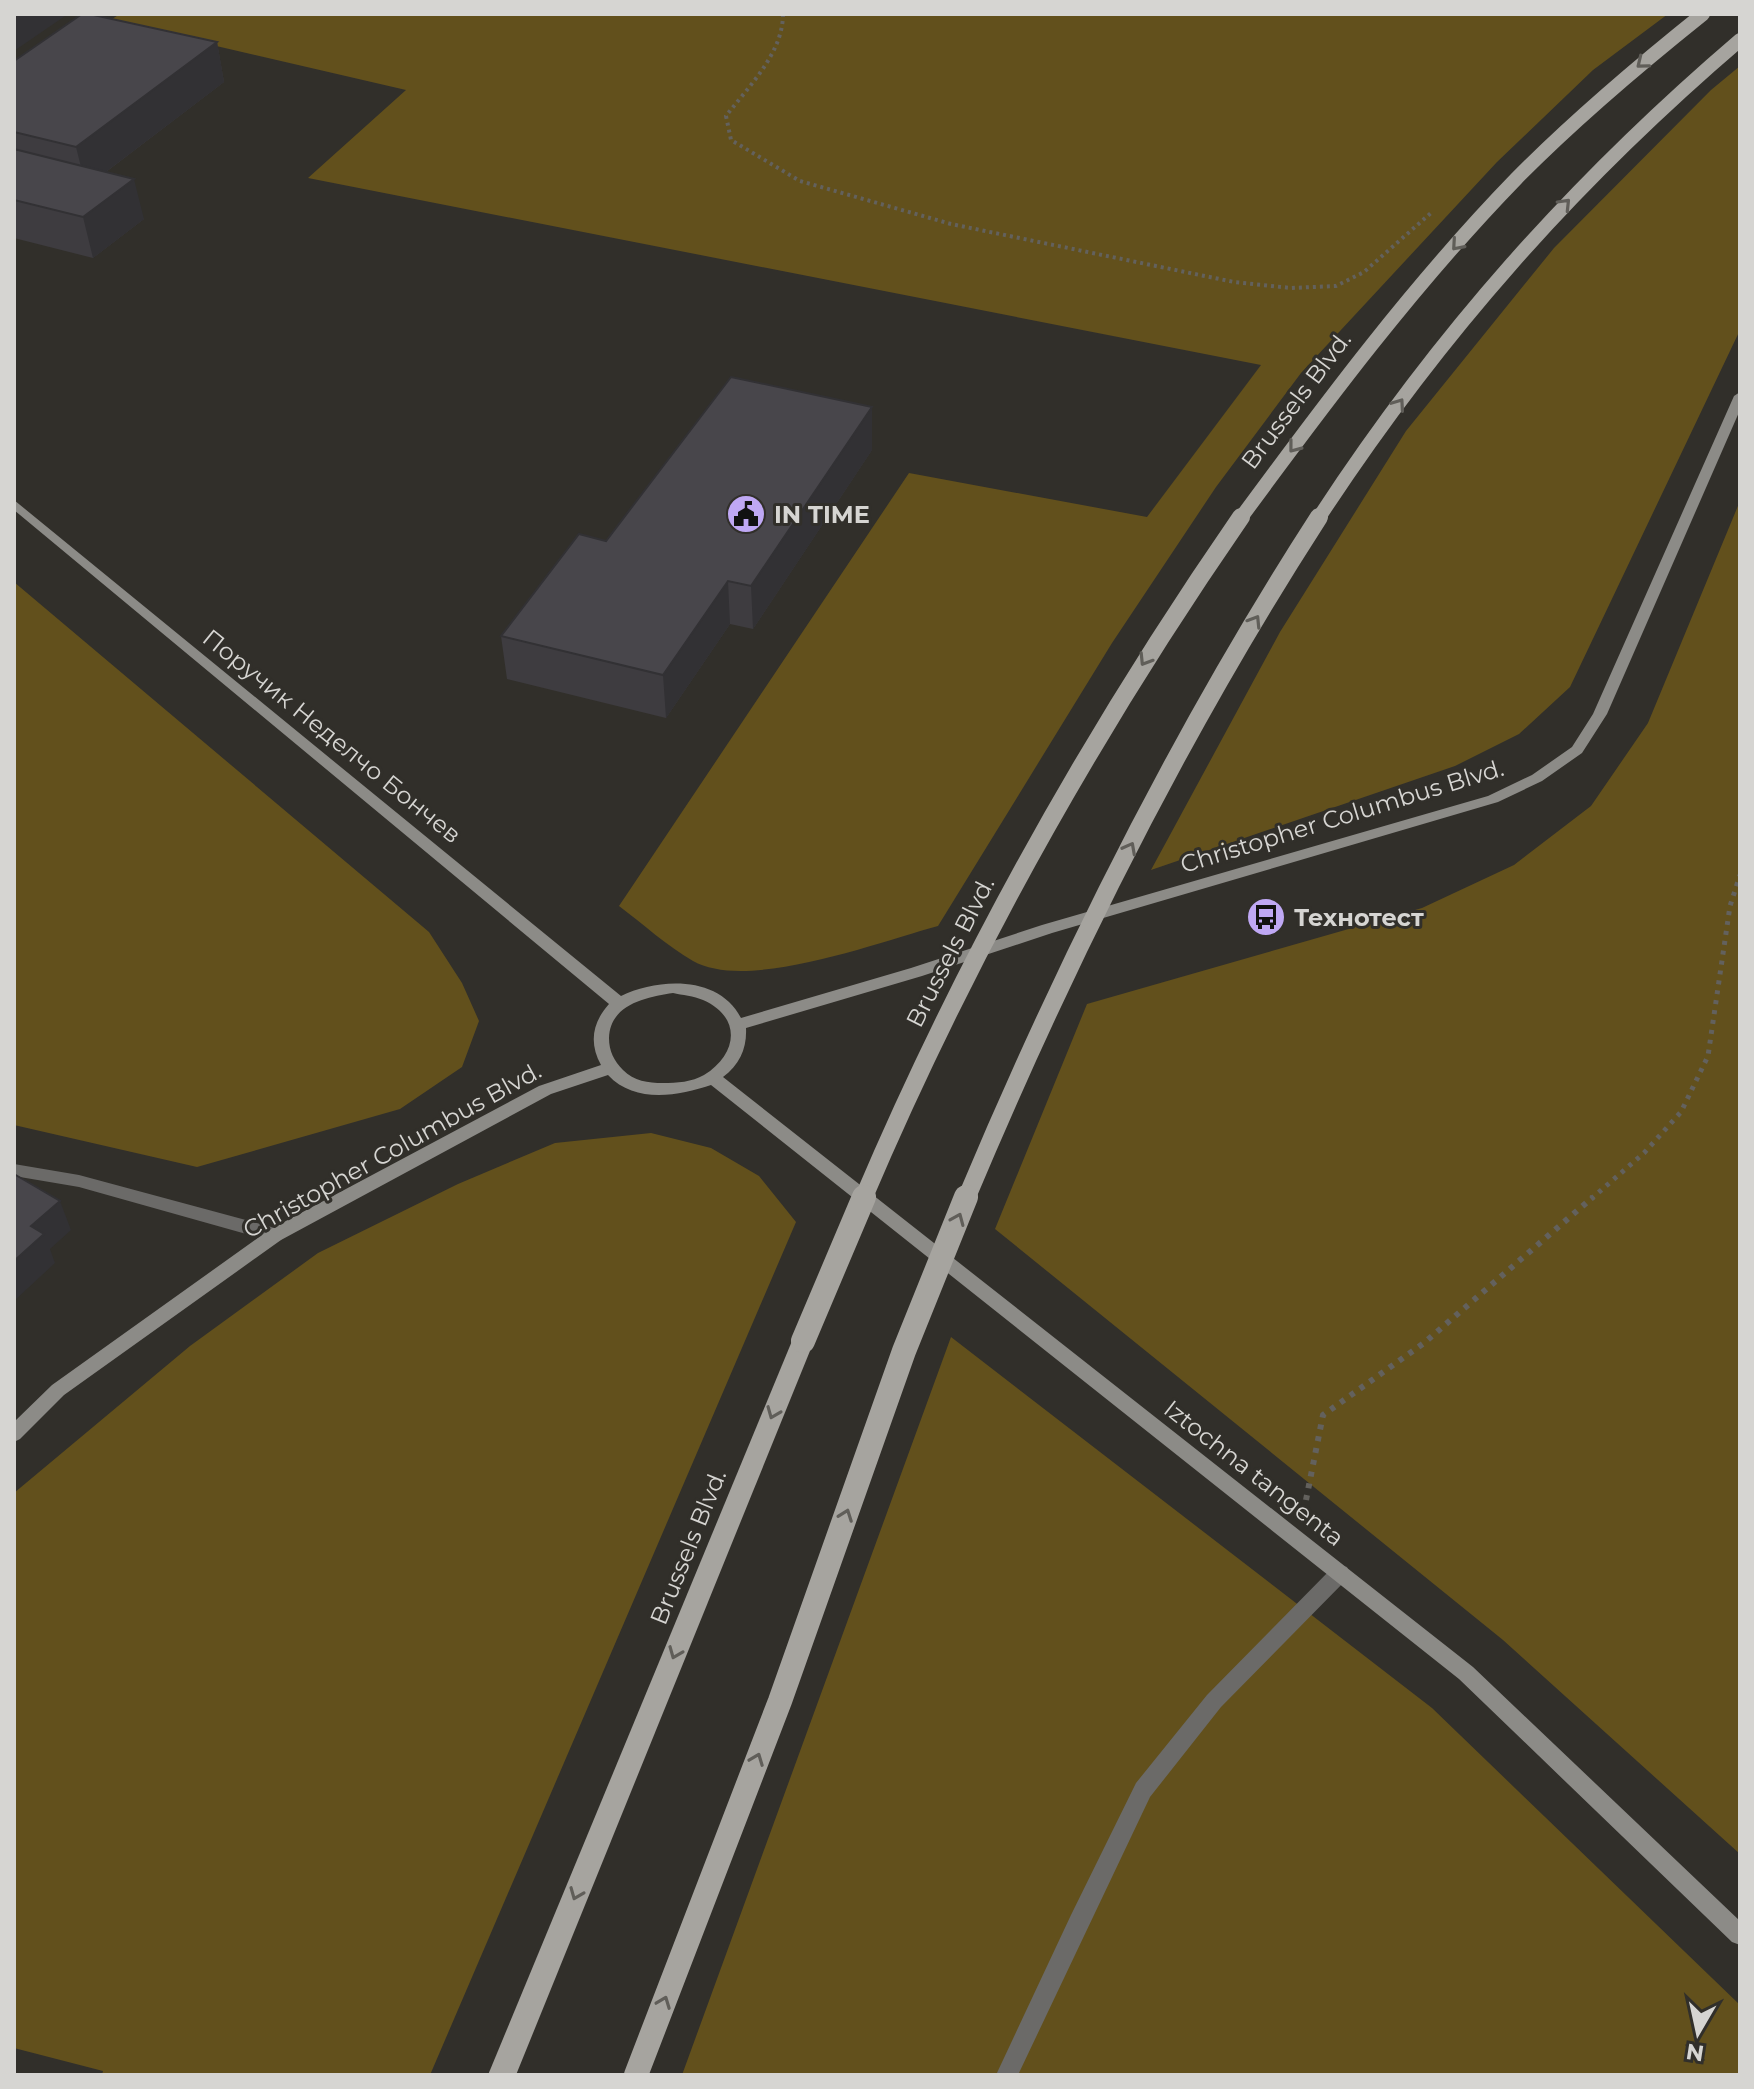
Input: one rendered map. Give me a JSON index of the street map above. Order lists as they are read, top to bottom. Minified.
{"streets":{"main road":["Brussels Blvd."],"street":["Поручик Неделчо Бончев","Christopher Columbus Blvd.","Iztochna tangenta"]},"crossings":[["Поручик Неделчо Бончев","Christopher Columbus Blvd."],["Поручик Неделчо Бончев","Iztochna tangenta"],["Christopher Columbus Blvd.","Iztochna tangenta"]],"places":{"public building":["IN TIME"],"bus stop":["Технотест"]},"north":"bottom"}
